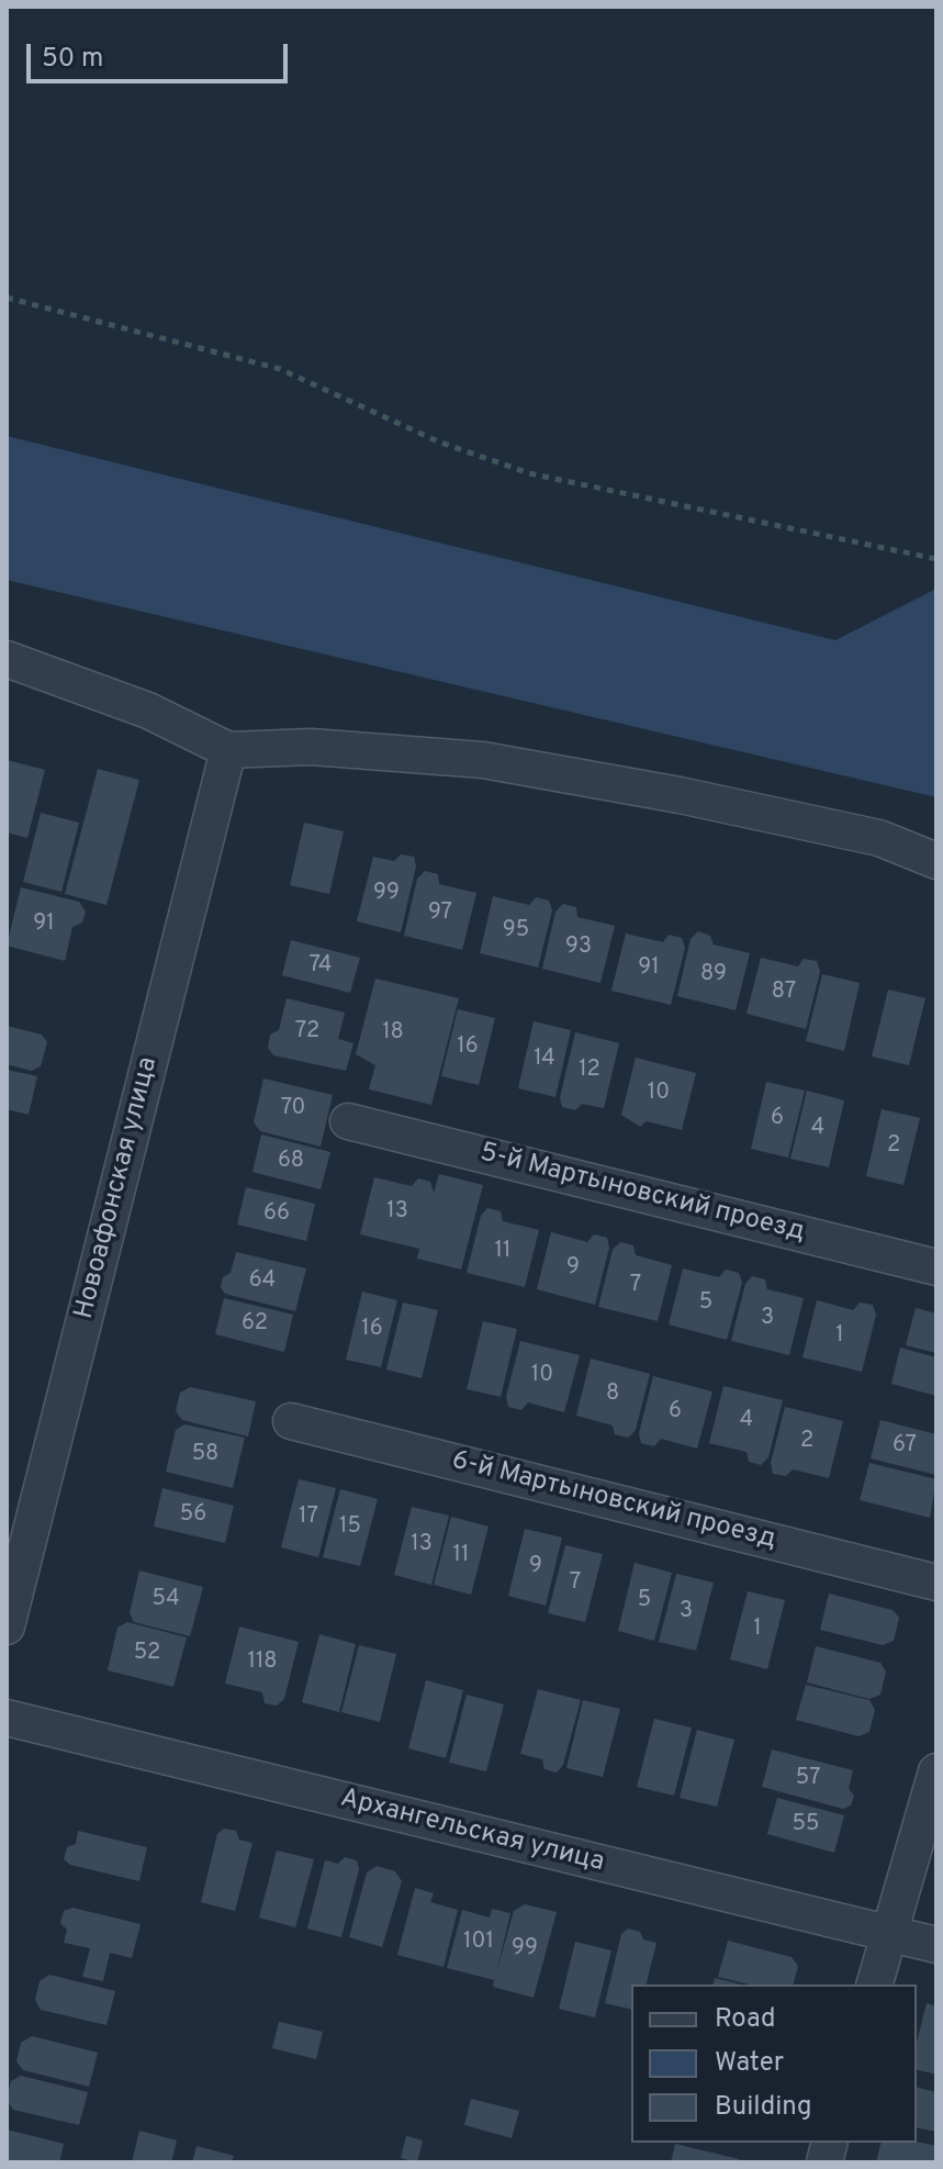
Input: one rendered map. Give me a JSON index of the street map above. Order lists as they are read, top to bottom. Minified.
{"streets":{"street":["Новоафонская улица","5-й Мартыновский проезд","6-й Мартыновский проезд","Архангельская улица"]},"house_numbers":["99","97","91","95","93","74","91","89","87","72","18","16","14","12","10","70","6","4","2","68","13","66","11","9","64","7","5","3","62","16","1","10","8","6","4","2","67","58","56","17","15","13","11","9","7","54","5","3","1","52","118","57","55","101","99"],"legend":["Road","Water","Building"],"scale_bar":"50 m"}
